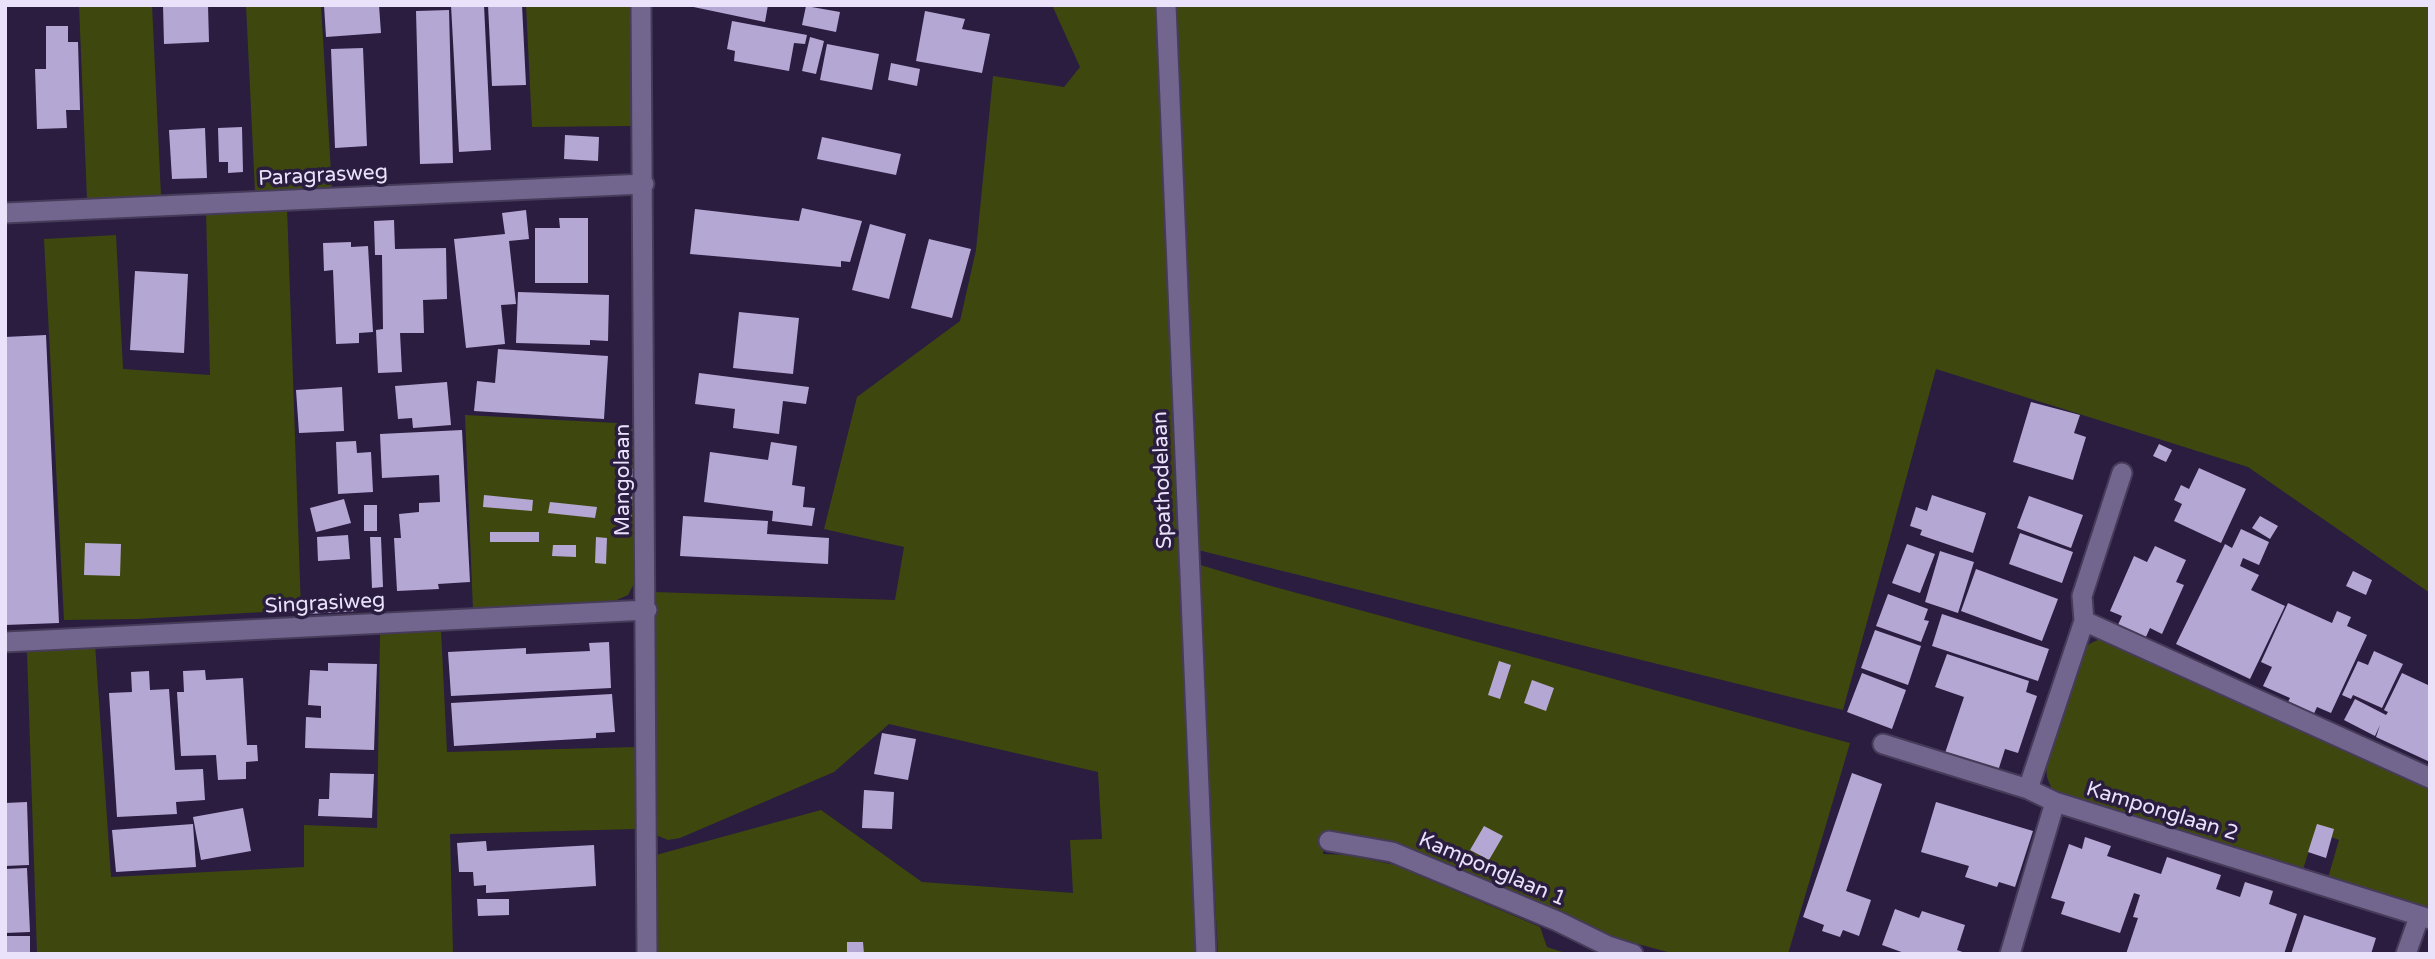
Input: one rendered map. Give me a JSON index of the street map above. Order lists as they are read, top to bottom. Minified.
{"streets":{"street":["Paragrasweg","Mangolaan","Spathodelaan","Singrasiweg","Kamponglaan 2","Kamponglaan 1"]},"crossings":[["Paragrasweg","Mangolaan"],["Mangolaan","Singrasiweg"]]}
